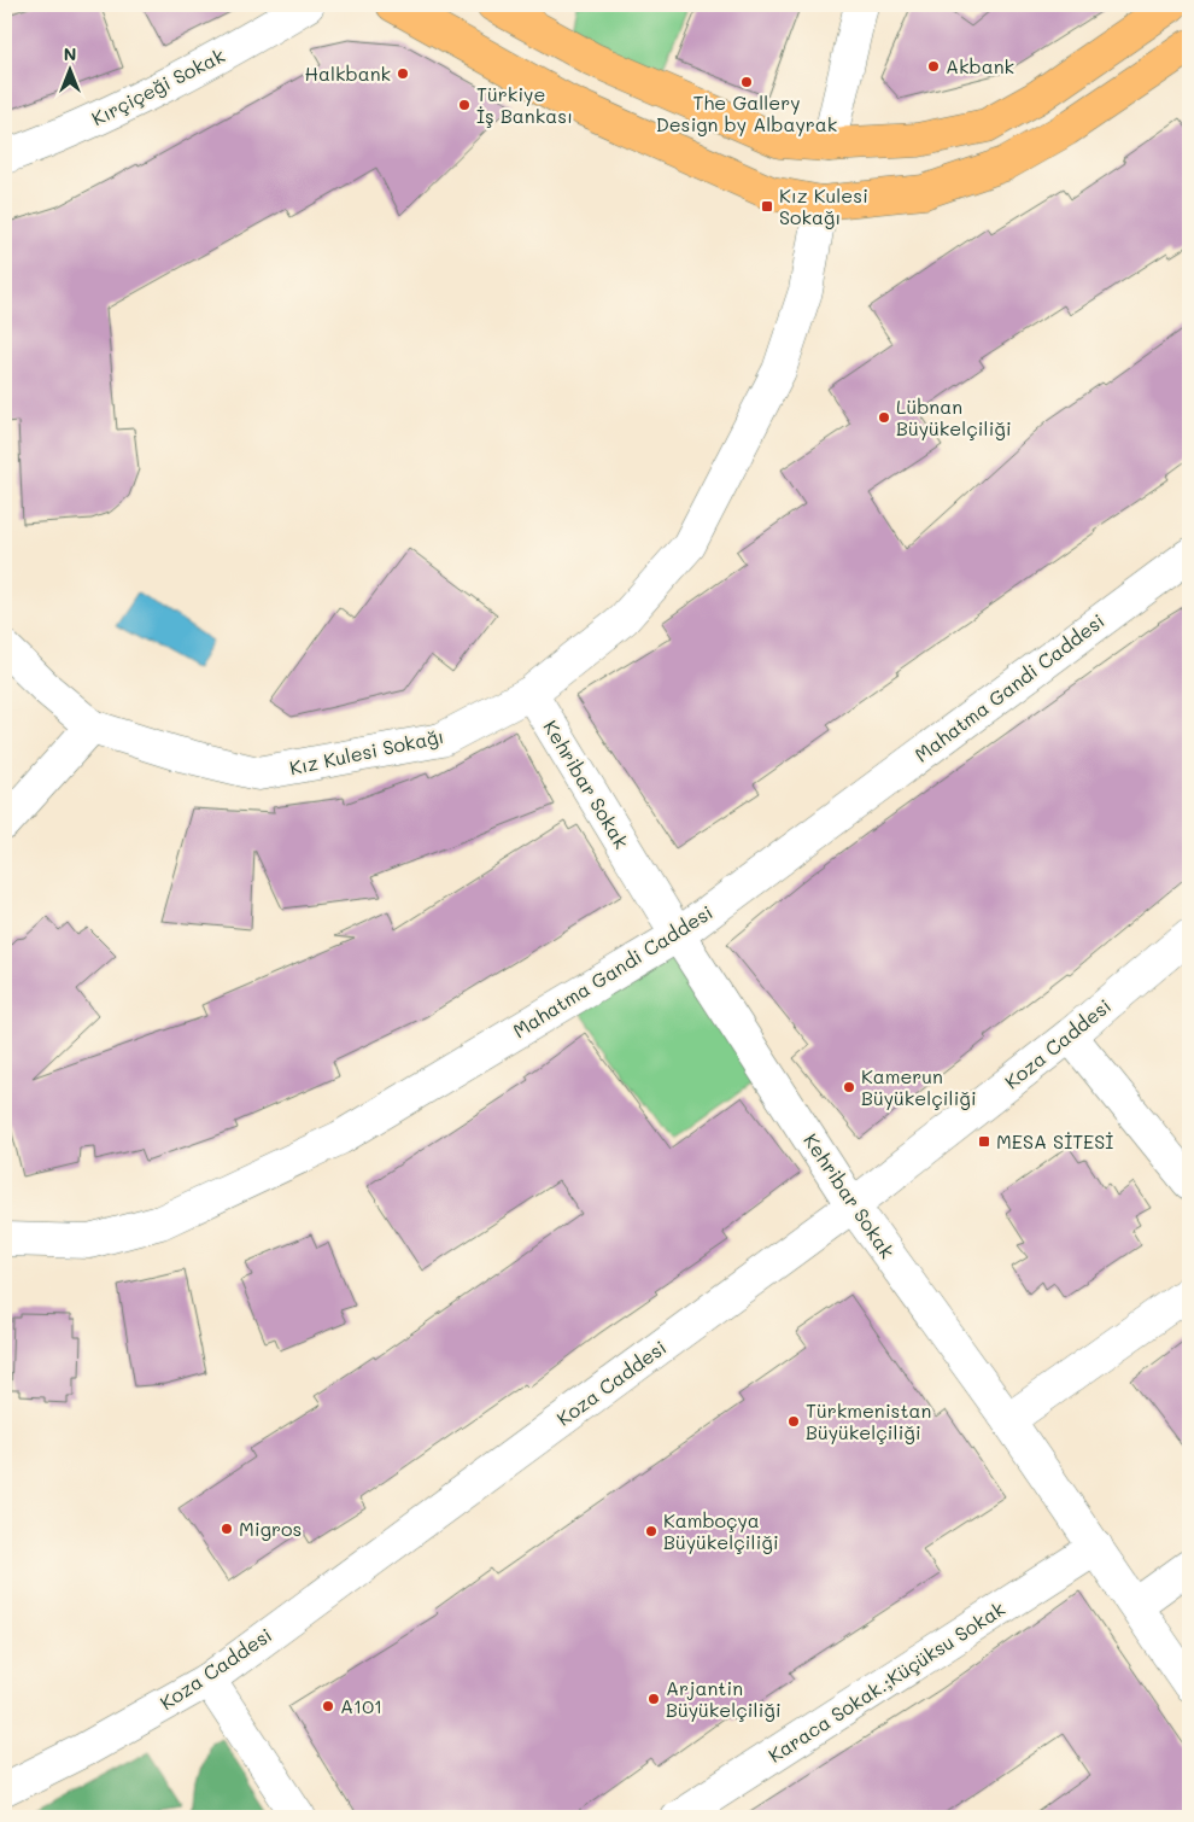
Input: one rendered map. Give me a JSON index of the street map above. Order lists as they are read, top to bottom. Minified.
{"streets":{"street":["Kırçiçeği Sokak","Mahatma Gandi Caddesi","Kız Kulesi Sokağı","Kehribar Sokak","Koza Caddesi","Karaca Sokak.;Küçüksu Sokak"]},"crossings":[["Mahatma Gandi Caddesi","Kehribar Sokak"],["Kız Kulesi Sokağı","Kehribar Sokak"],["Kehribar Sokak","Koza Caddesi"],["Kehribar Sokak","Karaca Sokak.;Küçüksu Sokak"]],"places":{"other":["Akbank","Halkbank","The Gallery Design by Albayrak","Türkiye İş Bankası","Lübnan Büyükelçiliği","Kamerun Büyükelçiliği","Türkmenistan Büyükelçiliği","Migros","Kamboçya Büyükelçiliği","Arjantin Büyükelçiliği","A101"],"transit":["Kız Kulesi Sokağı","MESA SİTESİ"]},"north":"top"}
